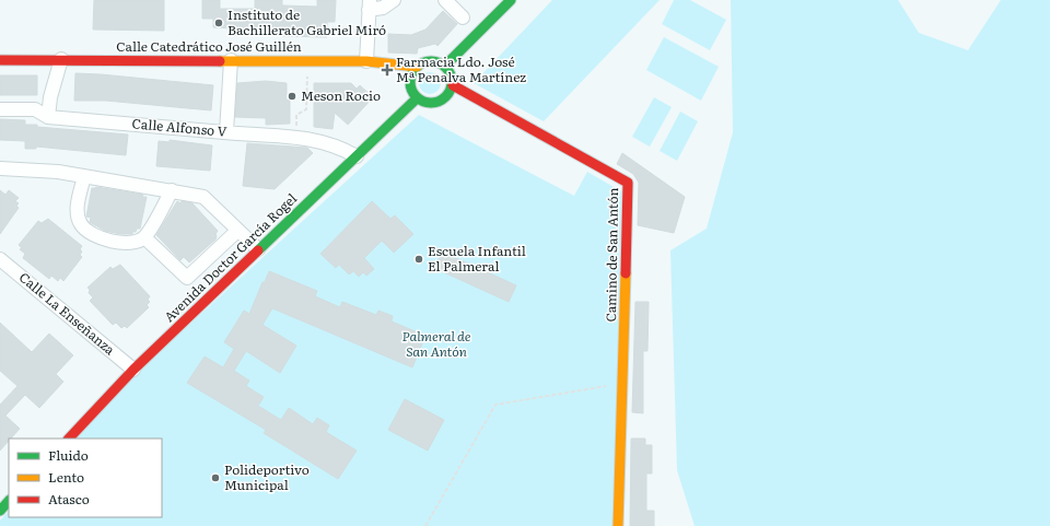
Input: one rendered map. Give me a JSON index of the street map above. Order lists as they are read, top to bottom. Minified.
{"streets":{"street":["Calle Catedrático José Guillén","Calle Alfonso V","Camino de San Antón","Avenida Doctor García Rogel","Calle La Enseñanza"]},"crossings":[["Calle Catedrático José Guillén","Camino de San Antón"],["Calle Catedrático José Guillén","Avenida Doctor García Rogel"],["Calle Alfonso V","Avenida Doctor García Rogel"],["Camino de San Antón","Avenida Doctor García Rogel"],["Avenida Doctor García Rogel","Calle La Enseñanza"]],"parks":["Palmeral de San Antón"],"places":{"other":["Instituto de Bachillerato Gabriel Miró","Meson Rocio","Escuela Infantil El Palmeral","Polideportivo Municipal"],"health":["Farmacia Ldo. José Mª Penalva Martínez"]},"legend":["Fluido","Lento","Atasco"]}
